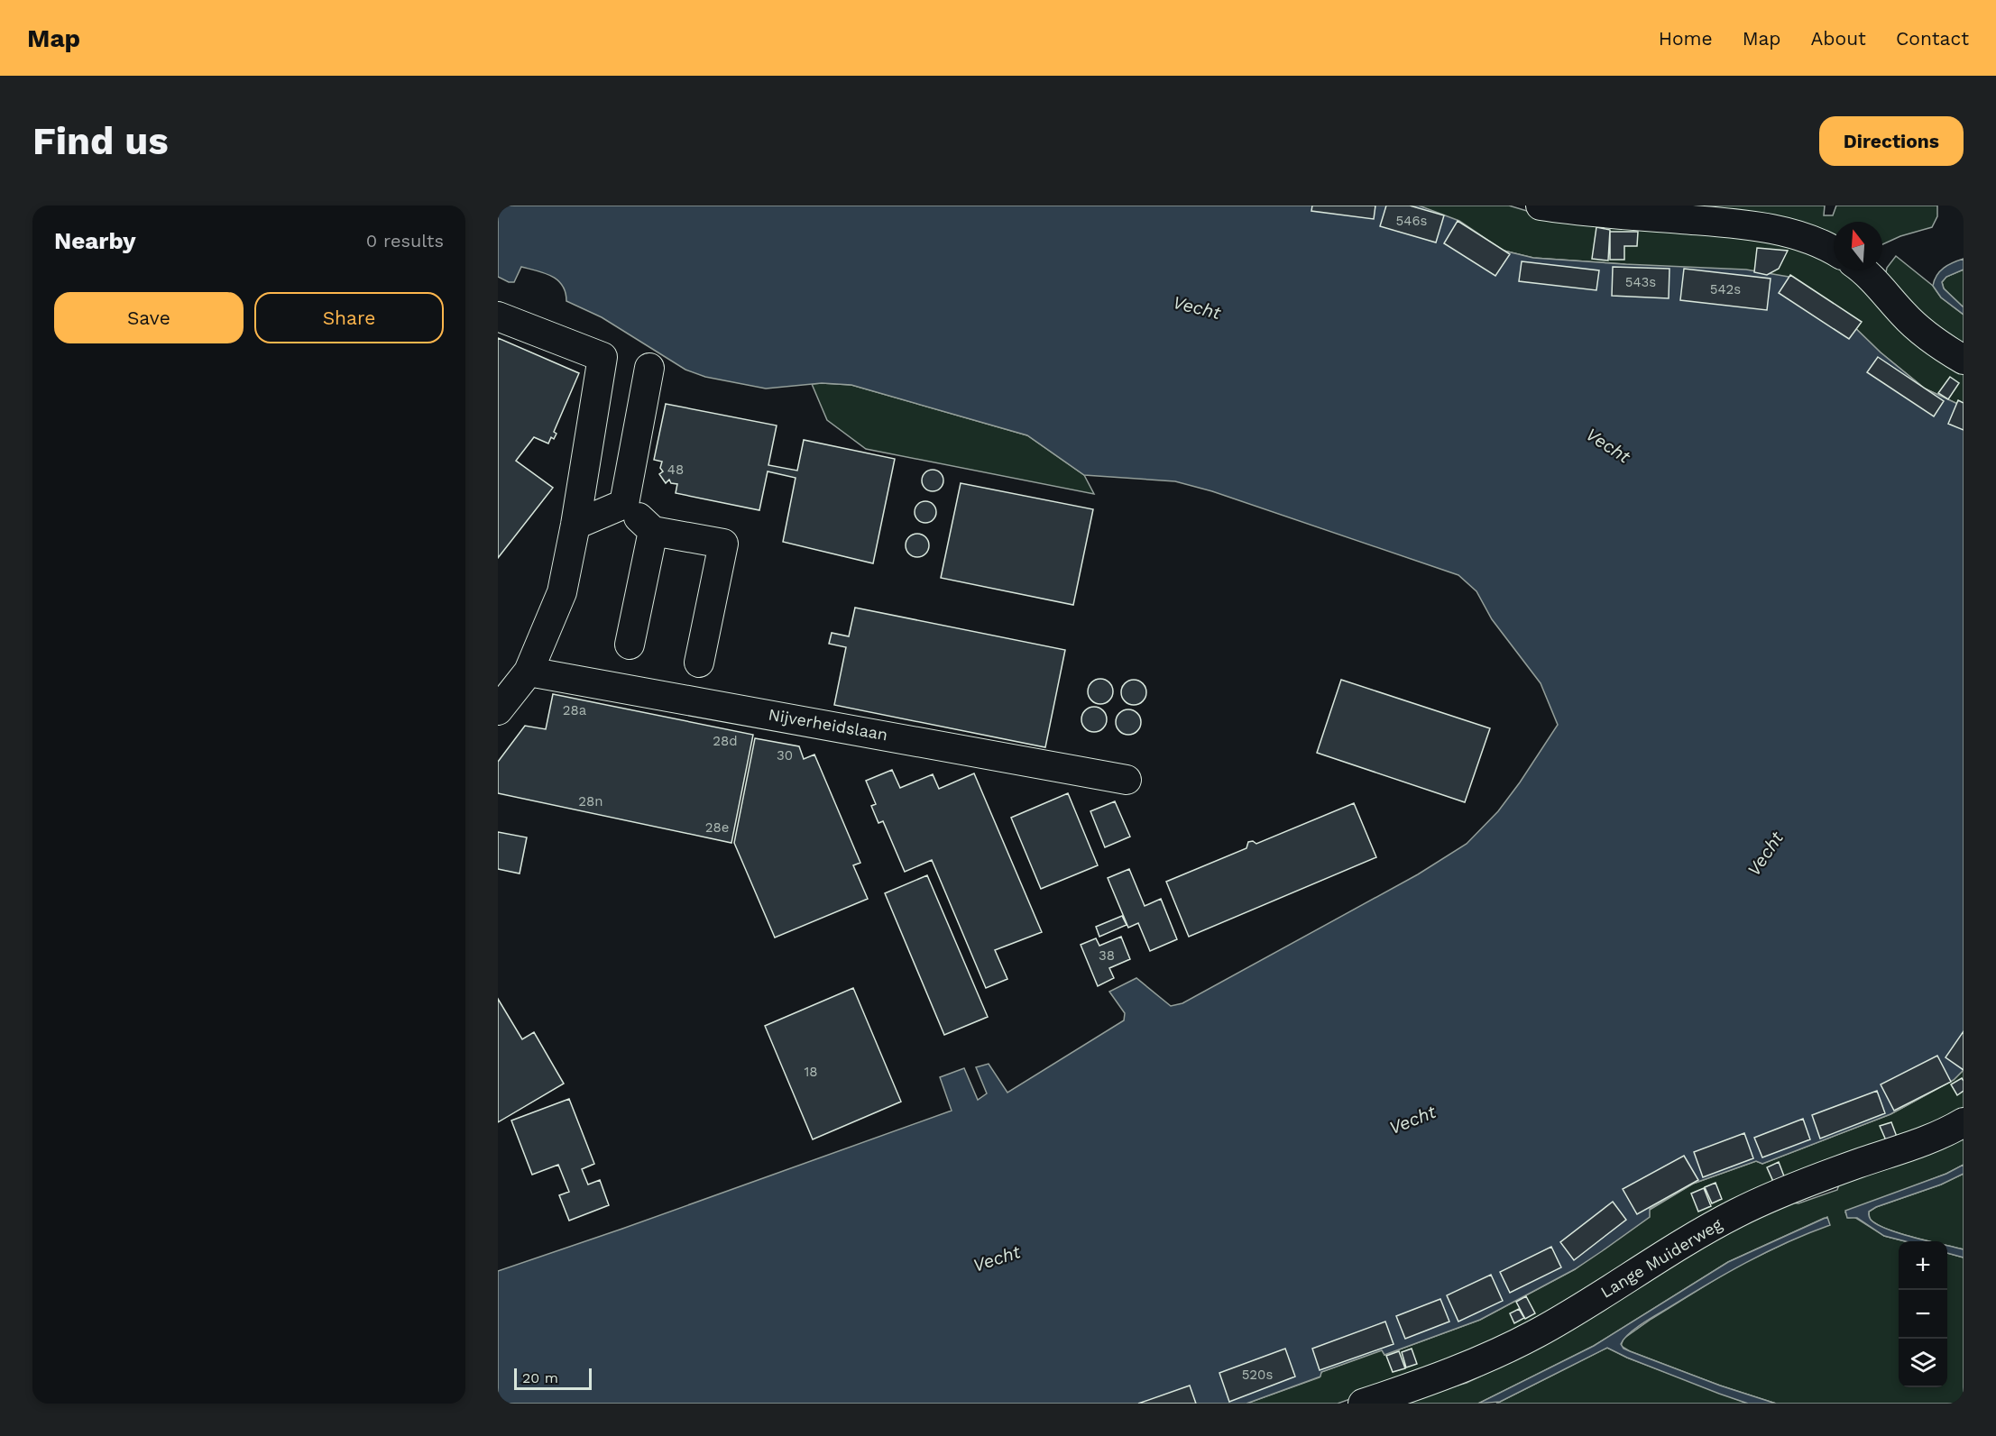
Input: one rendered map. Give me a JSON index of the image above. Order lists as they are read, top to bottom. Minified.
{"streets":{"street":["Nijverheidslaan","Lange Muiderweg"]},"water":["Vecht"],"house_numbers":["546s","543s","542s","48","28a","28d","30","28n","28e","38","18","520s"],"scale_bar":"20 m","north":"top","page":{"header":"Map","nav":["Home","Map","About","Contact"],"buttons":["Directions",["Save","Share"]],"title":"Find us","heading":["Nearby","0 results"],"map_buttons":["+","−"],"scale":"20 m"}}
